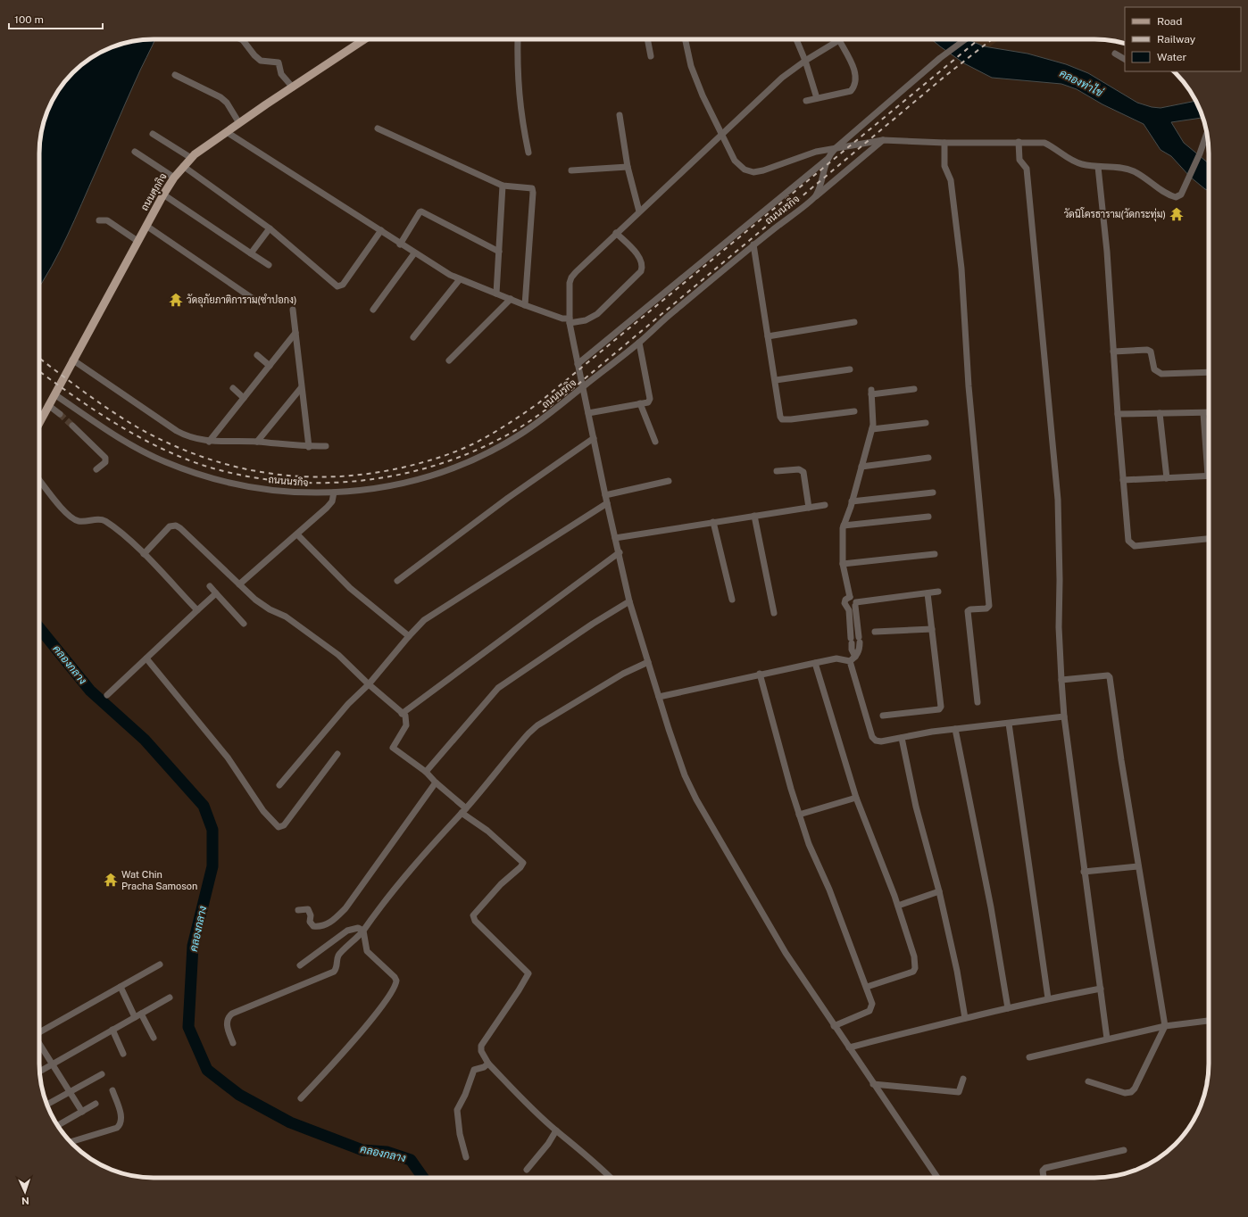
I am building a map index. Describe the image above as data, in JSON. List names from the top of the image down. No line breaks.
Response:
{"streets":{"main road":["ถนนศุภกิจ"],"street":["ถนนนรกิจ"]},"crossings":[["ถนนศุภกิจ","ถนนนรกิจ"]],"water":["คลองท่าไข่","คลองกลาง"],"places":{"temple":["วัดนิโครธาราม(วัดกระทุ่ม)","วัดอุภัยภาติการาม(ซำปอกง)","Wat Chin Pracha Samoson"]},"legend":["Road","Railway","Water"],"scale_bar":"100 m","north":"bottom"}
